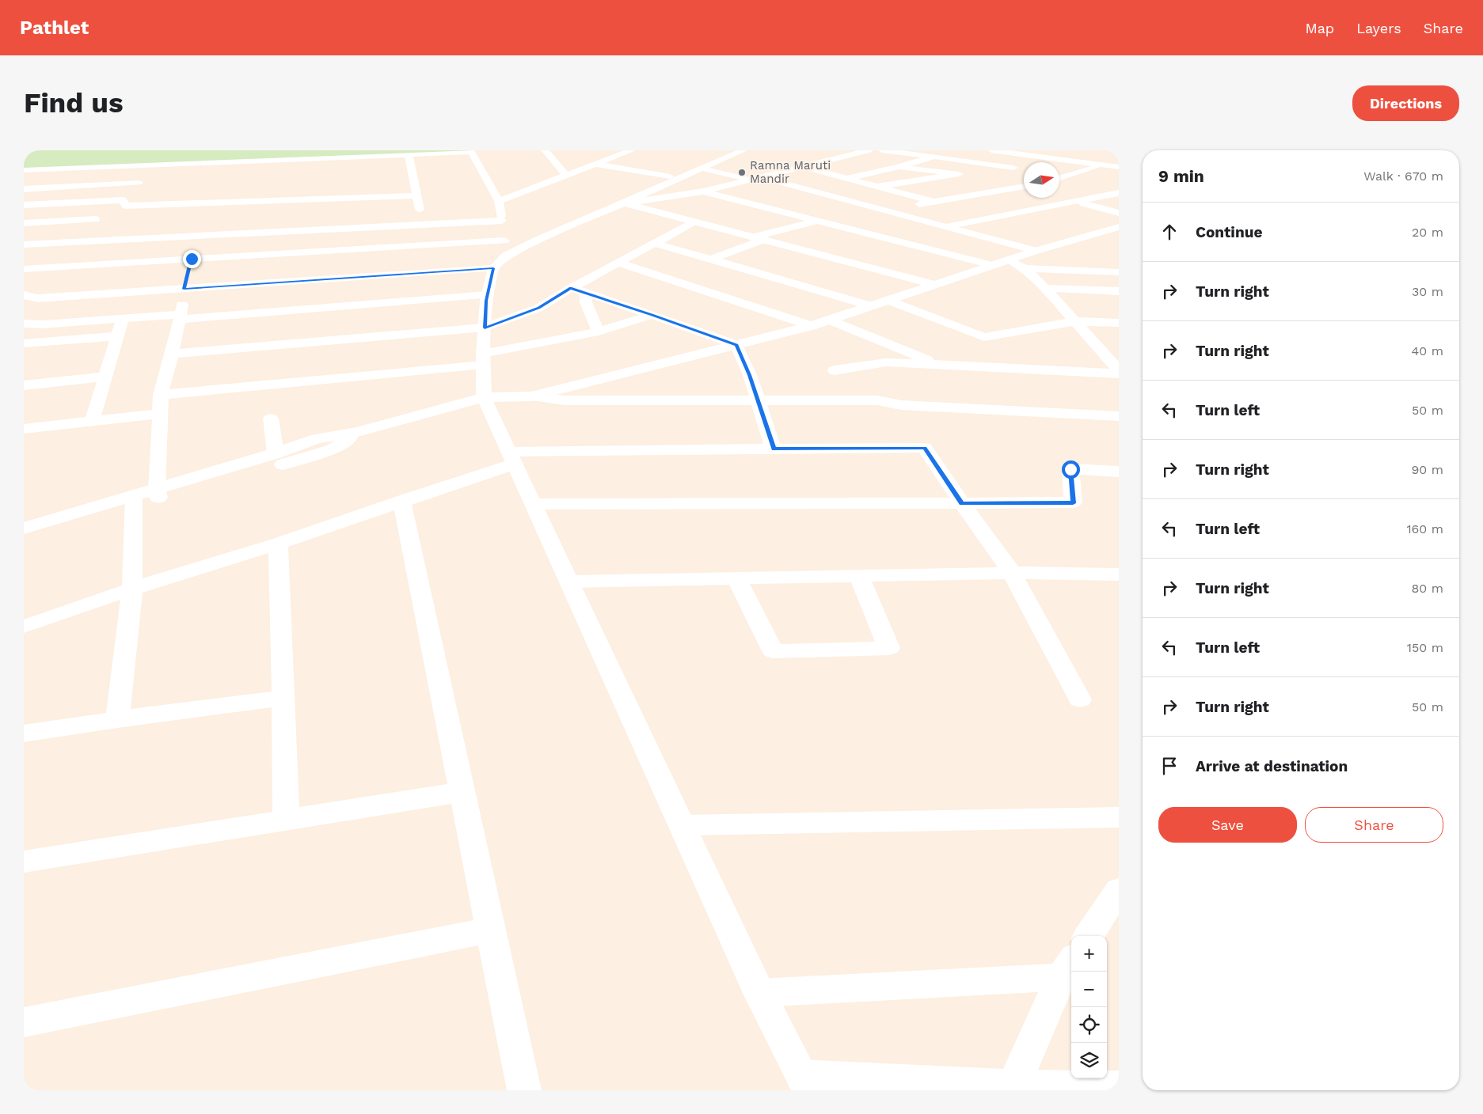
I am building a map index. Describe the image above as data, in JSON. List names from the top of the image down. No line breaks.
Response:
{"places":["Ramna Maruti Mandir"],"north":"right","page":{"header":"Pathlet","nav":["Map","Layers","Share"],"buttons":["Directions",["Save","Share"]],"title":"Find us","heading":["9 min","Walk · 670 m"],"list":[["Continue","20 m"],["Turn right","30 m"],["Turn right","40 m"],["Turn left","50 m"],["Turn right","90 m"],["Turn left","160 m"],["Turn right","80 m"],["Turn left","150 m"],["Turn right","50 m"],"Arrive at destination"],"map_buttons":["+","−"]}}
